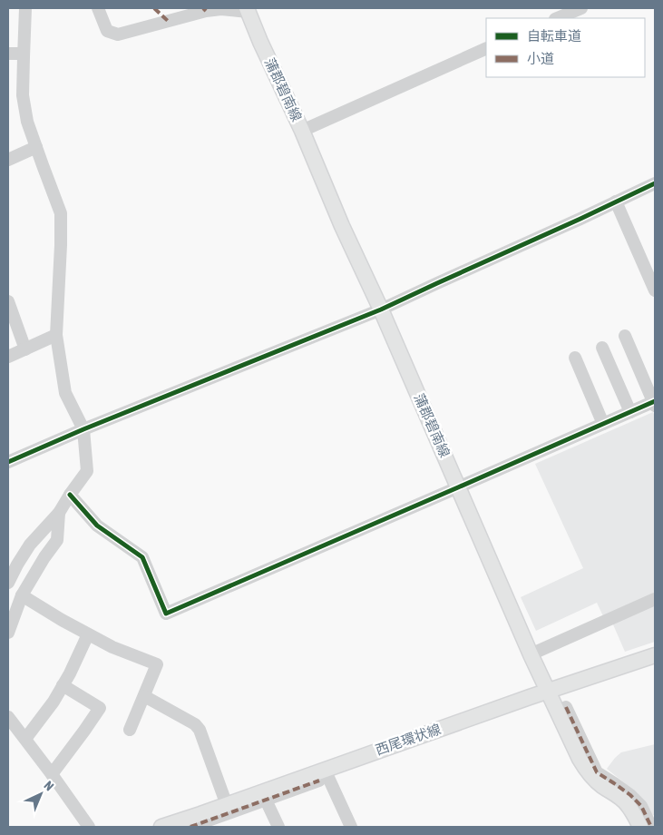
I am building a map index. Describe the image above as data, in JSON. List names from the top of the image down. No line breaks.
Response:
{"streets":{"main road":["蒲郡碧南線","西尾環状線"]},"crossings":[["蒲郡碧南線","西尾環状線"]],"legend":["自転車道","小道"],"north":"top right"}
